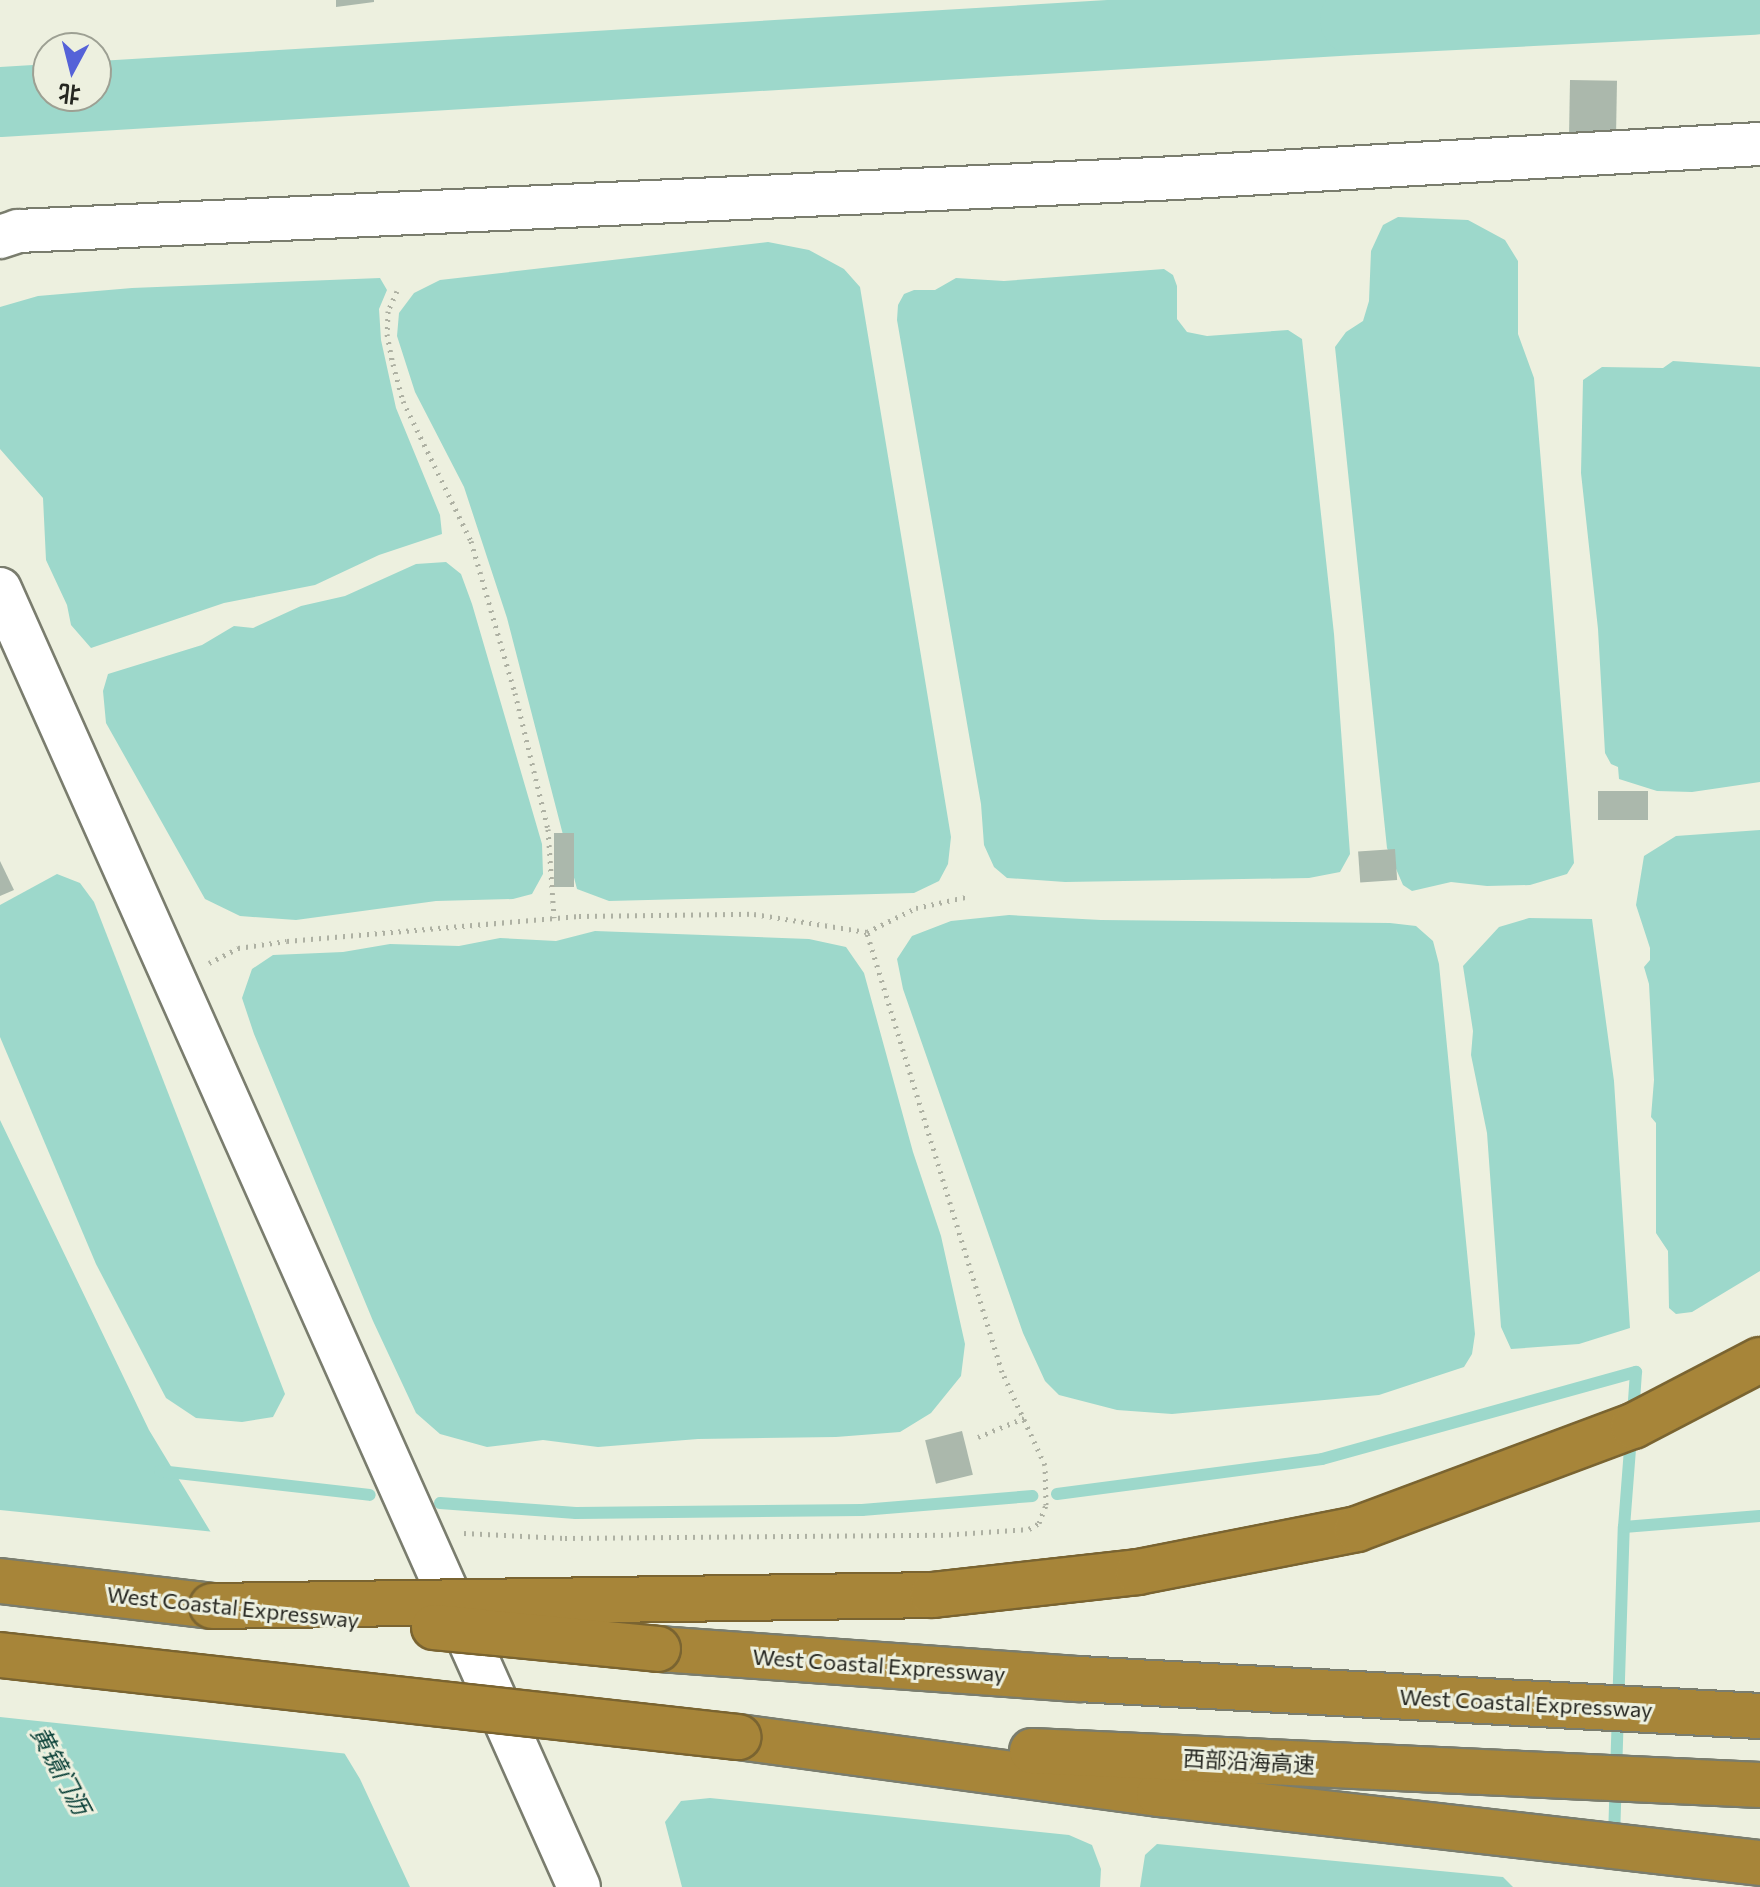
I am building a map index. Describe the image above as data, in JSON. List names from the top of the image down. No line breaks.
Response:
{"streets":{"highway":["West Coastal Expressway","西部沿海高速"]},"water":["黄镜门沥"],"north":"bottom"}
